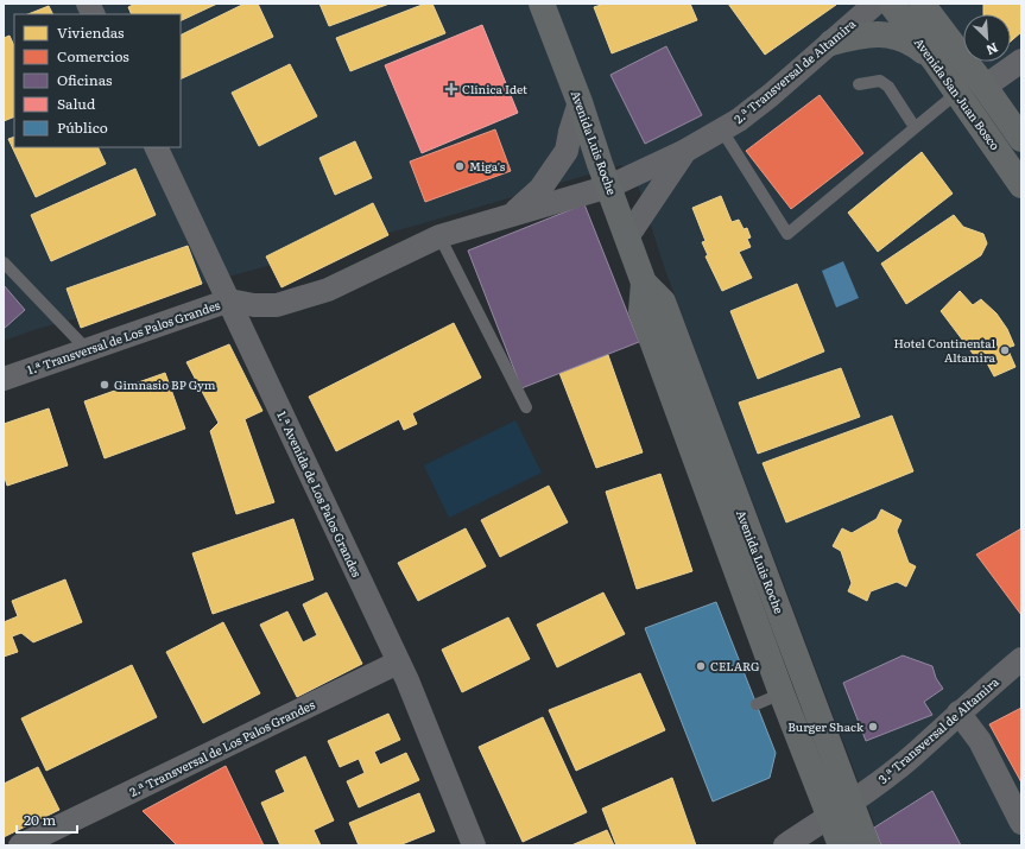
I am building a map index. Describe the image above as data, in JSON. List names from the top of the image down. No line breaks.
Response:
{"streets":{"main road":["Avenida San Juan Bosco","Avenida Luis Roche"],"street":["2.ª Transversal de Altamira","1.ª Transversal de Los Palos Grandes","1.ª Avenida de Los Palos Grandes","3.ª Transversal de Altamira","2.ª Transversal de Los Palos Grandes"]},"crossings":[["2.ª Transversal de Altamira","Avenida Luis Roche"],["2.ª Transversal de Altamira","1.ª Transversal de Los Palos Grandes"],["Avenida Luis Roche","1.ª Transversal de Los Palos Grandes"],["Avenida Luis Roche","3.ª Transversal de Altamira"],["1.ª Transversal de Los Palos Grandes","1.ª Avenida de Los Palos Grandes"],["1.ª Avenida de Los Palos Grandes","2.ª Transversal de Los Palos Grandes"]],"places":{"health":["Clínica Idet"],"other":["Miga's","Hotel Continental Altamira","Gimnasio BP Gym","CELARG","Burger Shack"]},"legend":["Viviendas","Comercios","Oficinas","Salud","Público"],"scale_bar":"20 m","north":"bottom right"}
